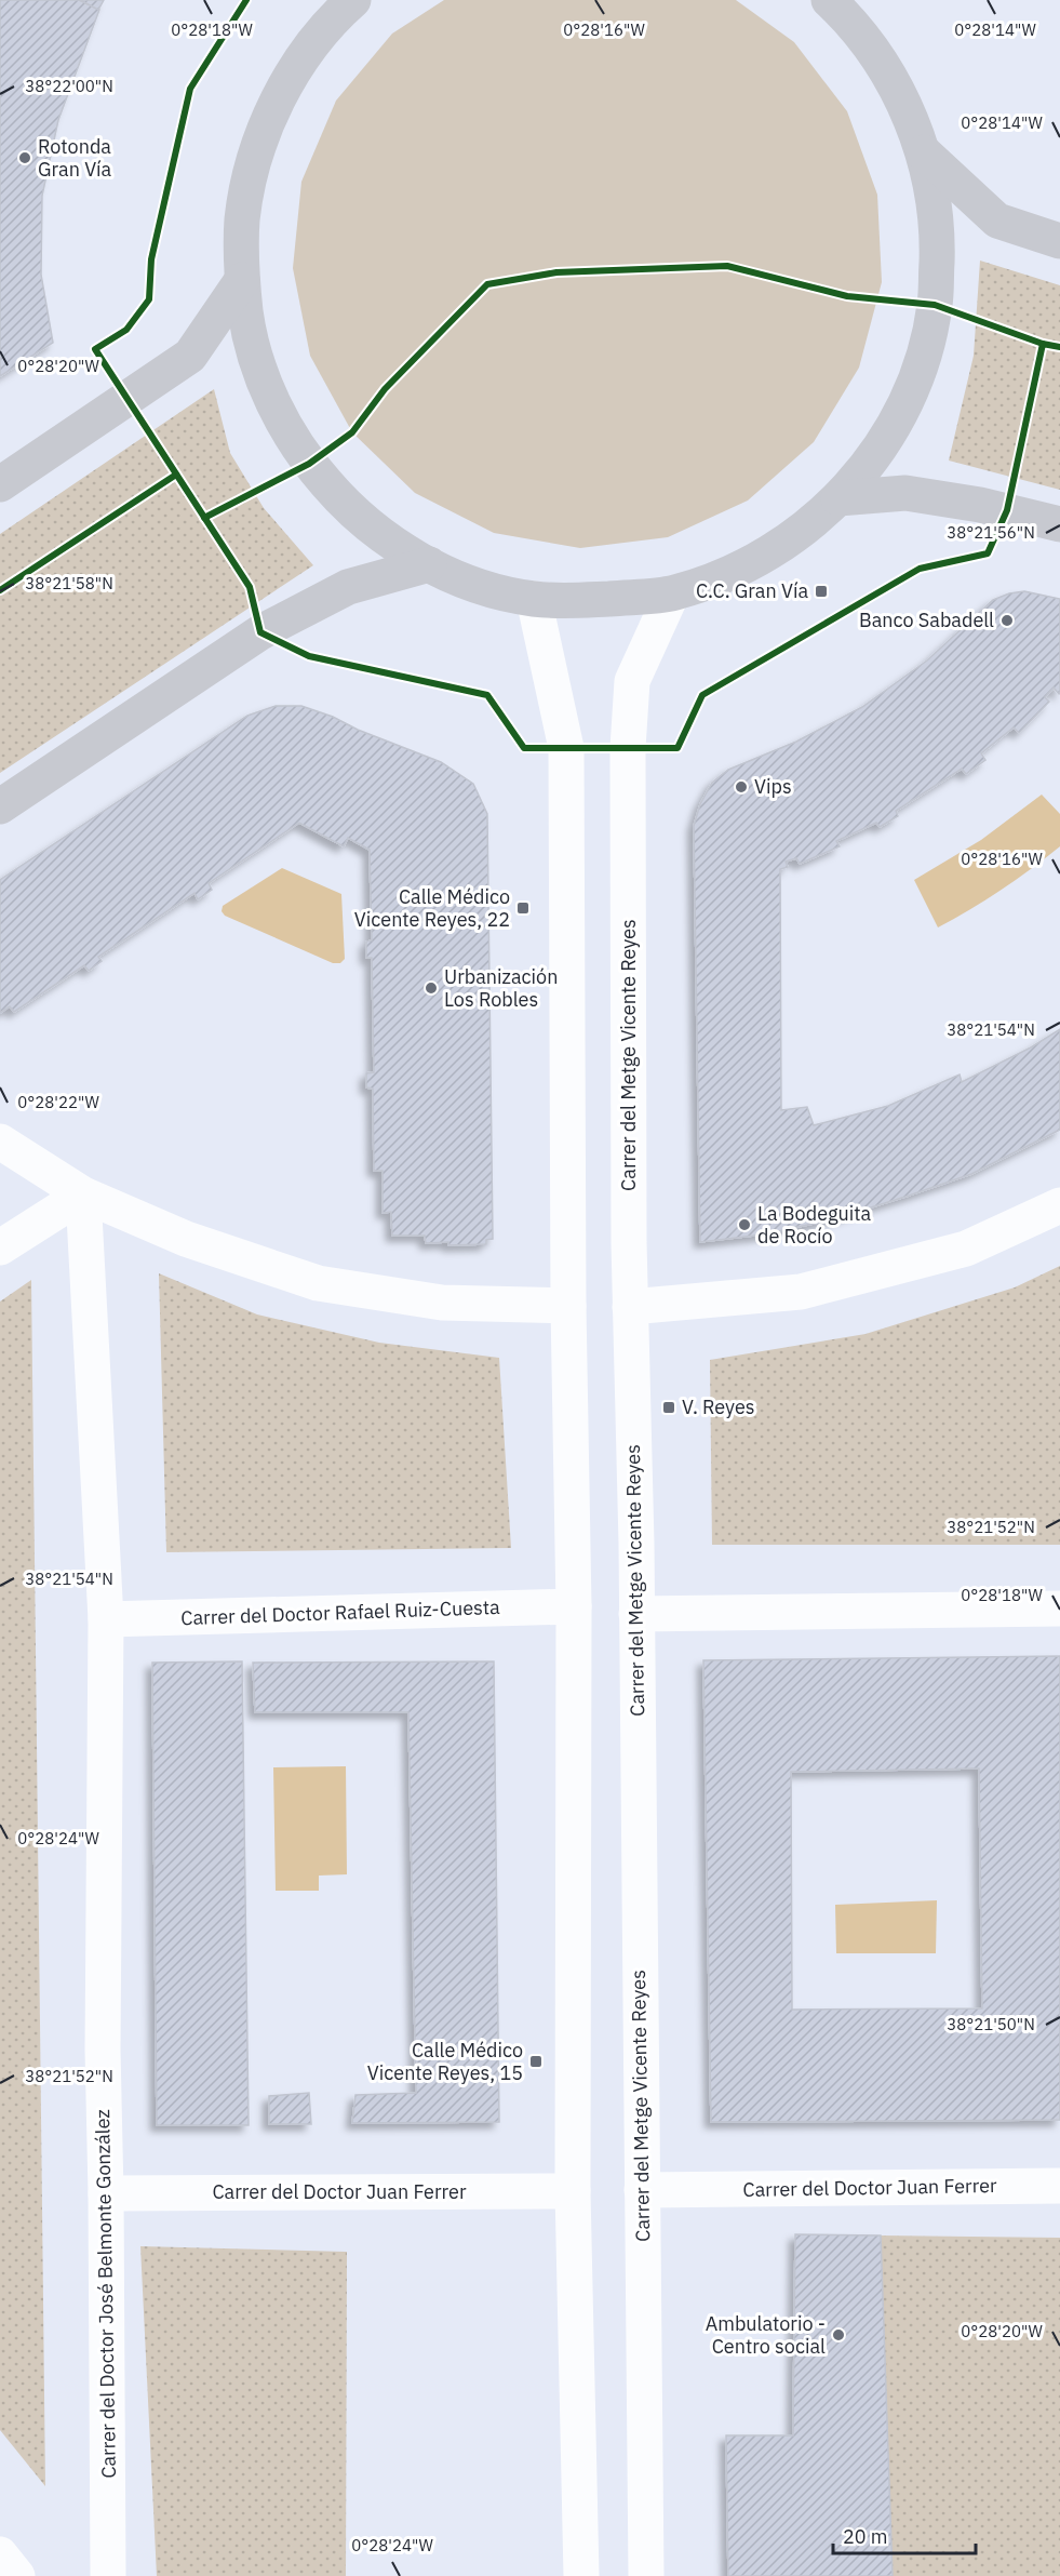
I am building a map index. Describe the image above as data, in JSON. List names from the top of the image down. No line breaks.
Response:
{"streets":{"street":["Carrer del Metge Vicente Reyes","Carrer del Doctor Rafael Ruiz-Cuesta","Carrer del Doctor Juan Ferrer","Carrer del Doctor José Belmonte González"]},"crossings":[["Carrer del Metge Vicente Reyes","Carrer del Doctor Juan Ferrer"],["Carrer del Doctor Rafael Ruiz-Cuesta","Carrer del Doctor José Belmonte González"],["Carrer del Doctor Juan Ferrer","Carrer del Doctor José Belmonte González"]],"places":{"other":["Rotonda Gran Vía","Banco Sabadell","Vips","Urbanización Los Robles","La Bodeguita de Rocío","Ambulatorio - Centro social"],"transit":["C.C. Gran Vía","Calle Médico Vicente Reyes, 22","V. Reyes","Calle Médico Vicente Reyes, 15"]},"scale_bar":"20 m","coordinates":["0°28'18\"W","0°28'16\"W","0°28'14\"W","38°22'00\"N","0°28'20\"W","38°21'56\"N","38°21'58\"N","38°21'54\"N","0°28'22\"W","38°21'52\"N","0°28'24\"W","38°21'50\"N"]}
